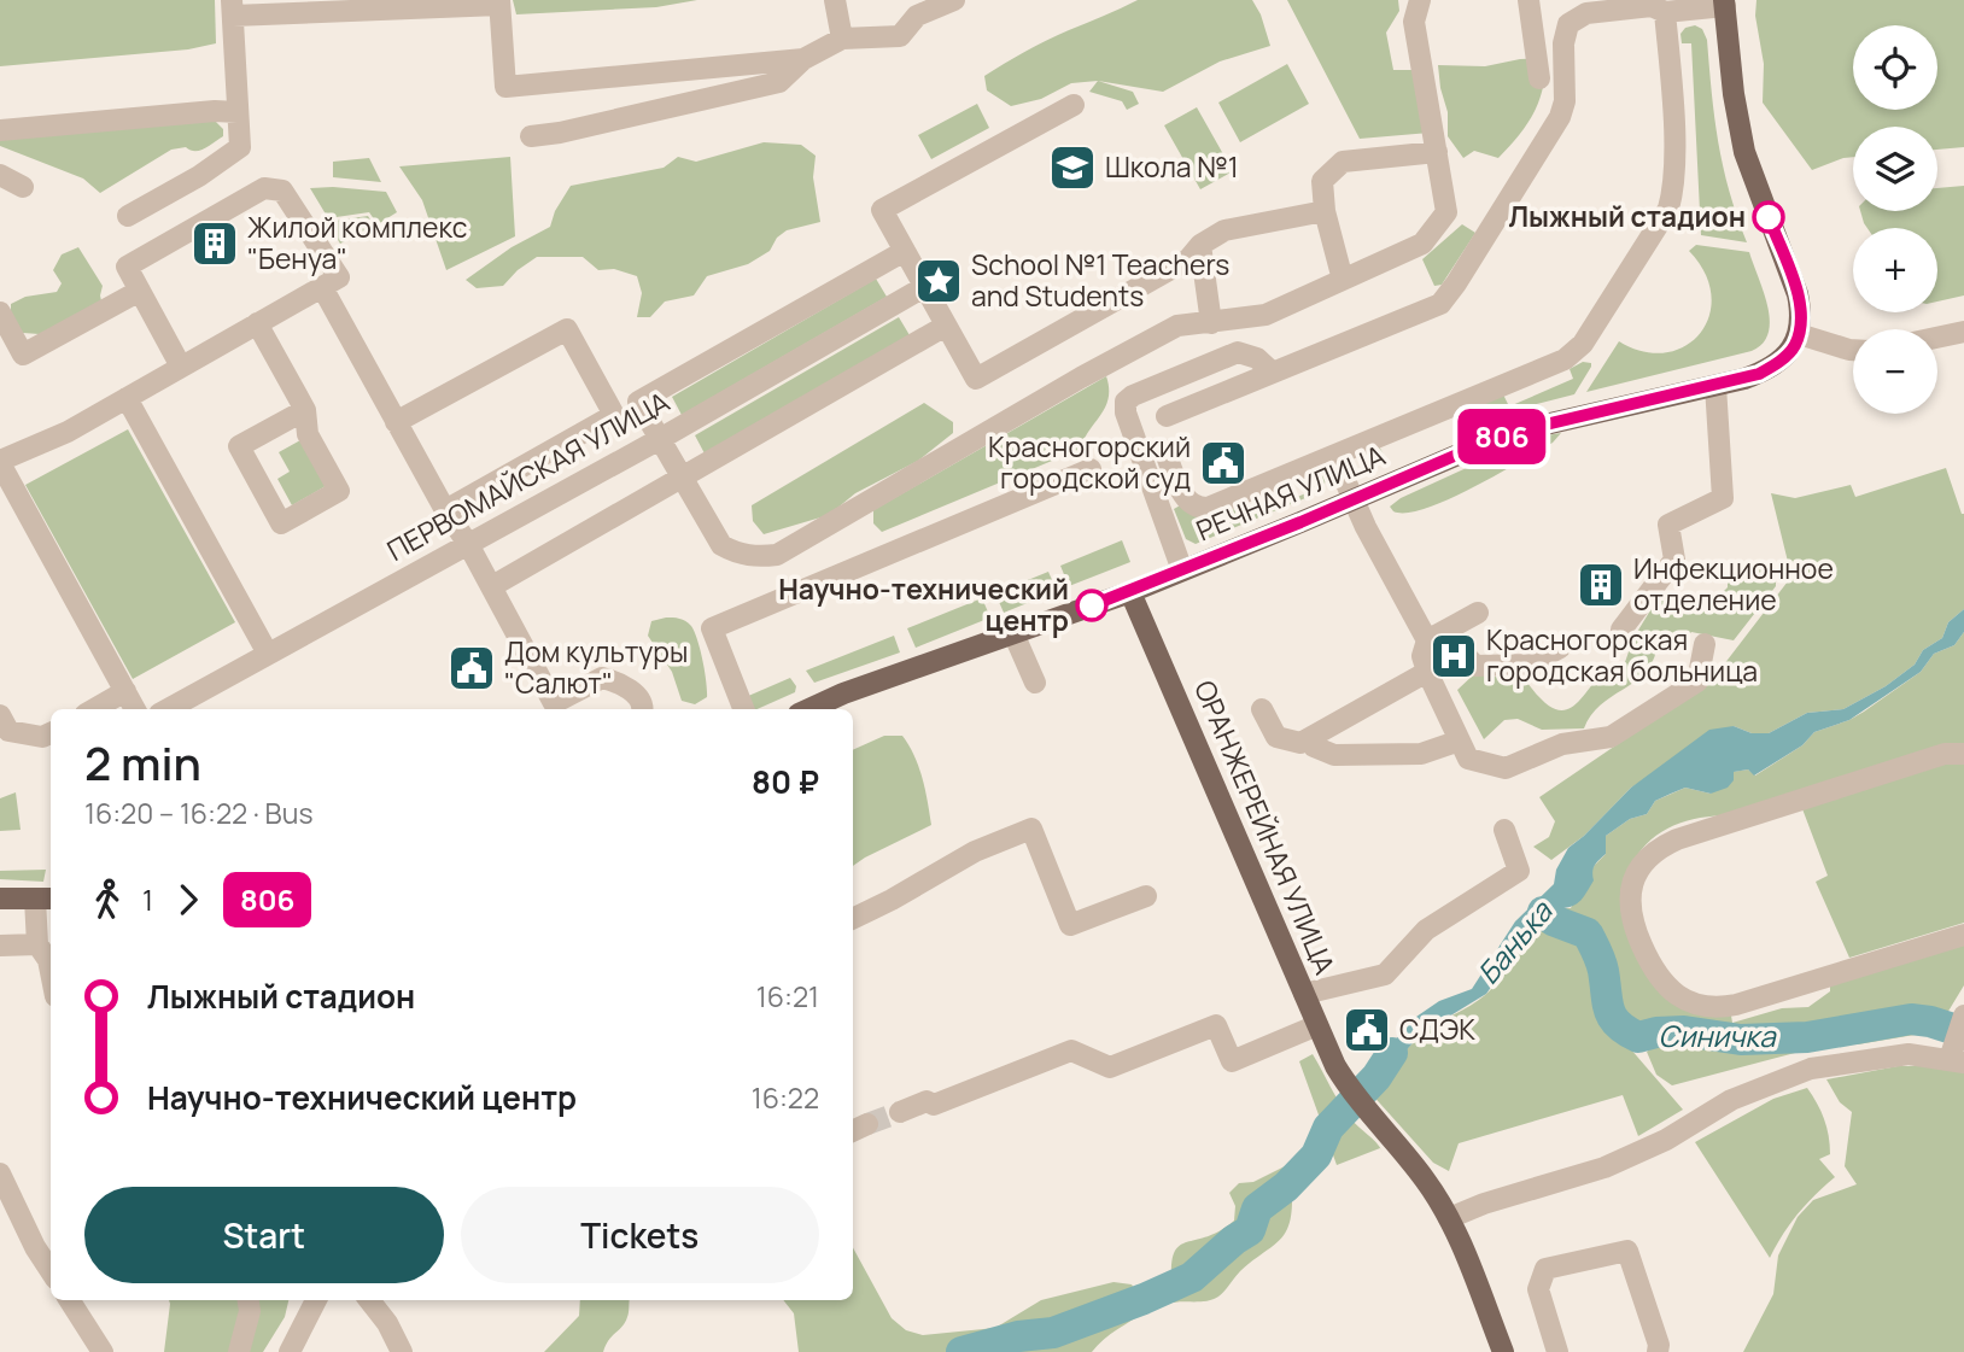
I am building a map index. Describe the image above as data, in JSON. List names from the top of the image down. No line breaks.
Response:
{"streets":{"main road":["РЕЧНАЯ УЛИЦА","ОРАНЖЕРЕЙНАЯ УЛИЦА"],"street":["ПЕРВОМАЙСКАЯ УЛИЦА"]},"crossings":[["РЕЧНАЯ УЛИЦА","ОРАНЖЕРЕЙНАЯ УЛИЦА"]],"water":["Банька","Синичка"],"places":{"school or university":["Школа №1"],"other":["Лыжный стадион","Научно-технический центр"],"building":["Жилой комплекс \"Бенуа\"","Инфекционное отделение"],"place":["School №1 Teachers and Students"],"public building":["Красногорский городской суд","Дом культуры \"Салют\"","СДЭК"],"hospital":["Красногорская городская больница"]},"lines":["bus line 806"],"page":{"on_map":"806","map_buttons":["+","−"],"heading":["2 min","16:20 – 16:22 · Bus","80 ₽"],"legs":["1","806"],"list":[{"name":"Лыжный стадион","value":"16:21"},{"name":"Научно-технический центр","value":"16:22"}],"buttons":["Start","Tickets"]}}
